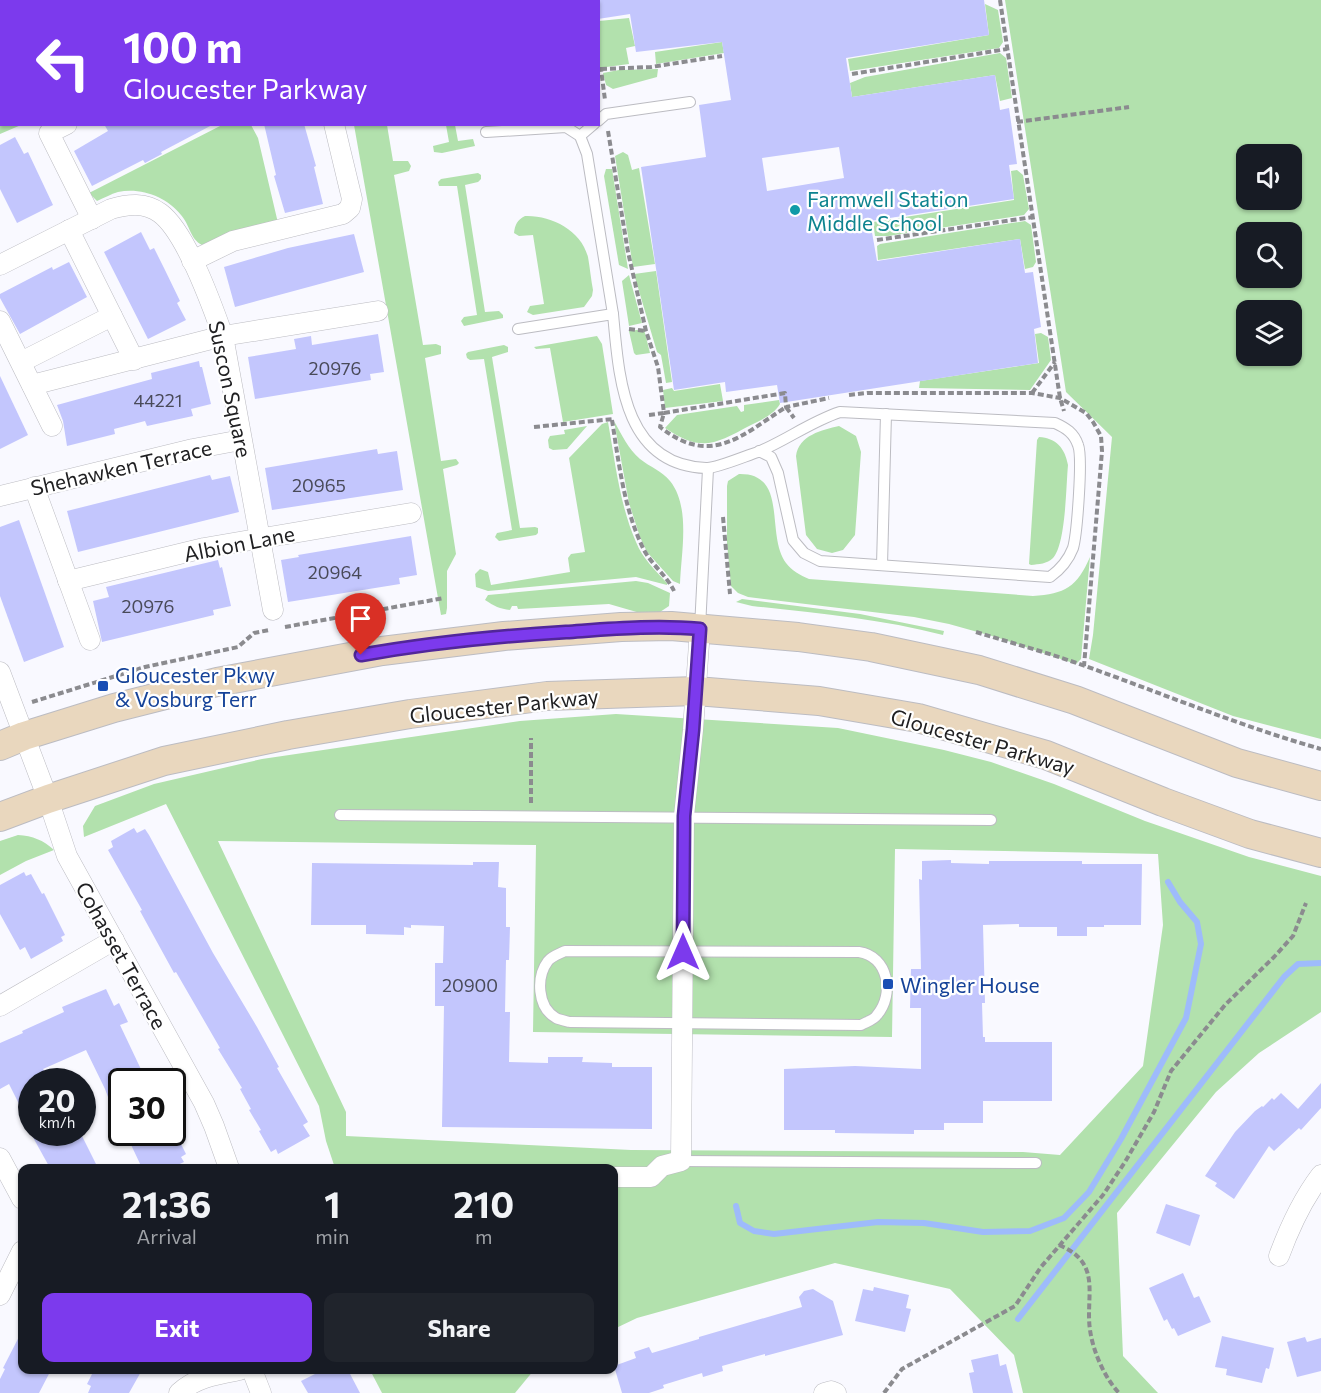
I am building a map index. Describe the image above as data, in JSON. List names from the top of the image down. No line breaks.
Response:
{"streets":{"main road":["Gloucester Parkway"],"street":["Suscon Square","Shehawken Terrace","Albion Lane","Cohasset Terrace"]},"crossings":[["Suscon Square","Shehawken Terrace"],["Suscon Square","Albion Lane"],["Gloucester Parkway","Cohasset Terrace"]],"places":{"other":["Farmwell Station Middle School"],"transit":["Gloucester Pkwy & Vosburg Terr","Wingler House"]},"house_numbers":["20976","44221","20965","20964","20976","20900"],"page":{"turn":["100 m","Gloucester Parkway"],"speed":"20 km/h","limit":"30","eta":["21:36","Arrival","1","min","210","m"],"buttons":["Exit","Share"]}}
